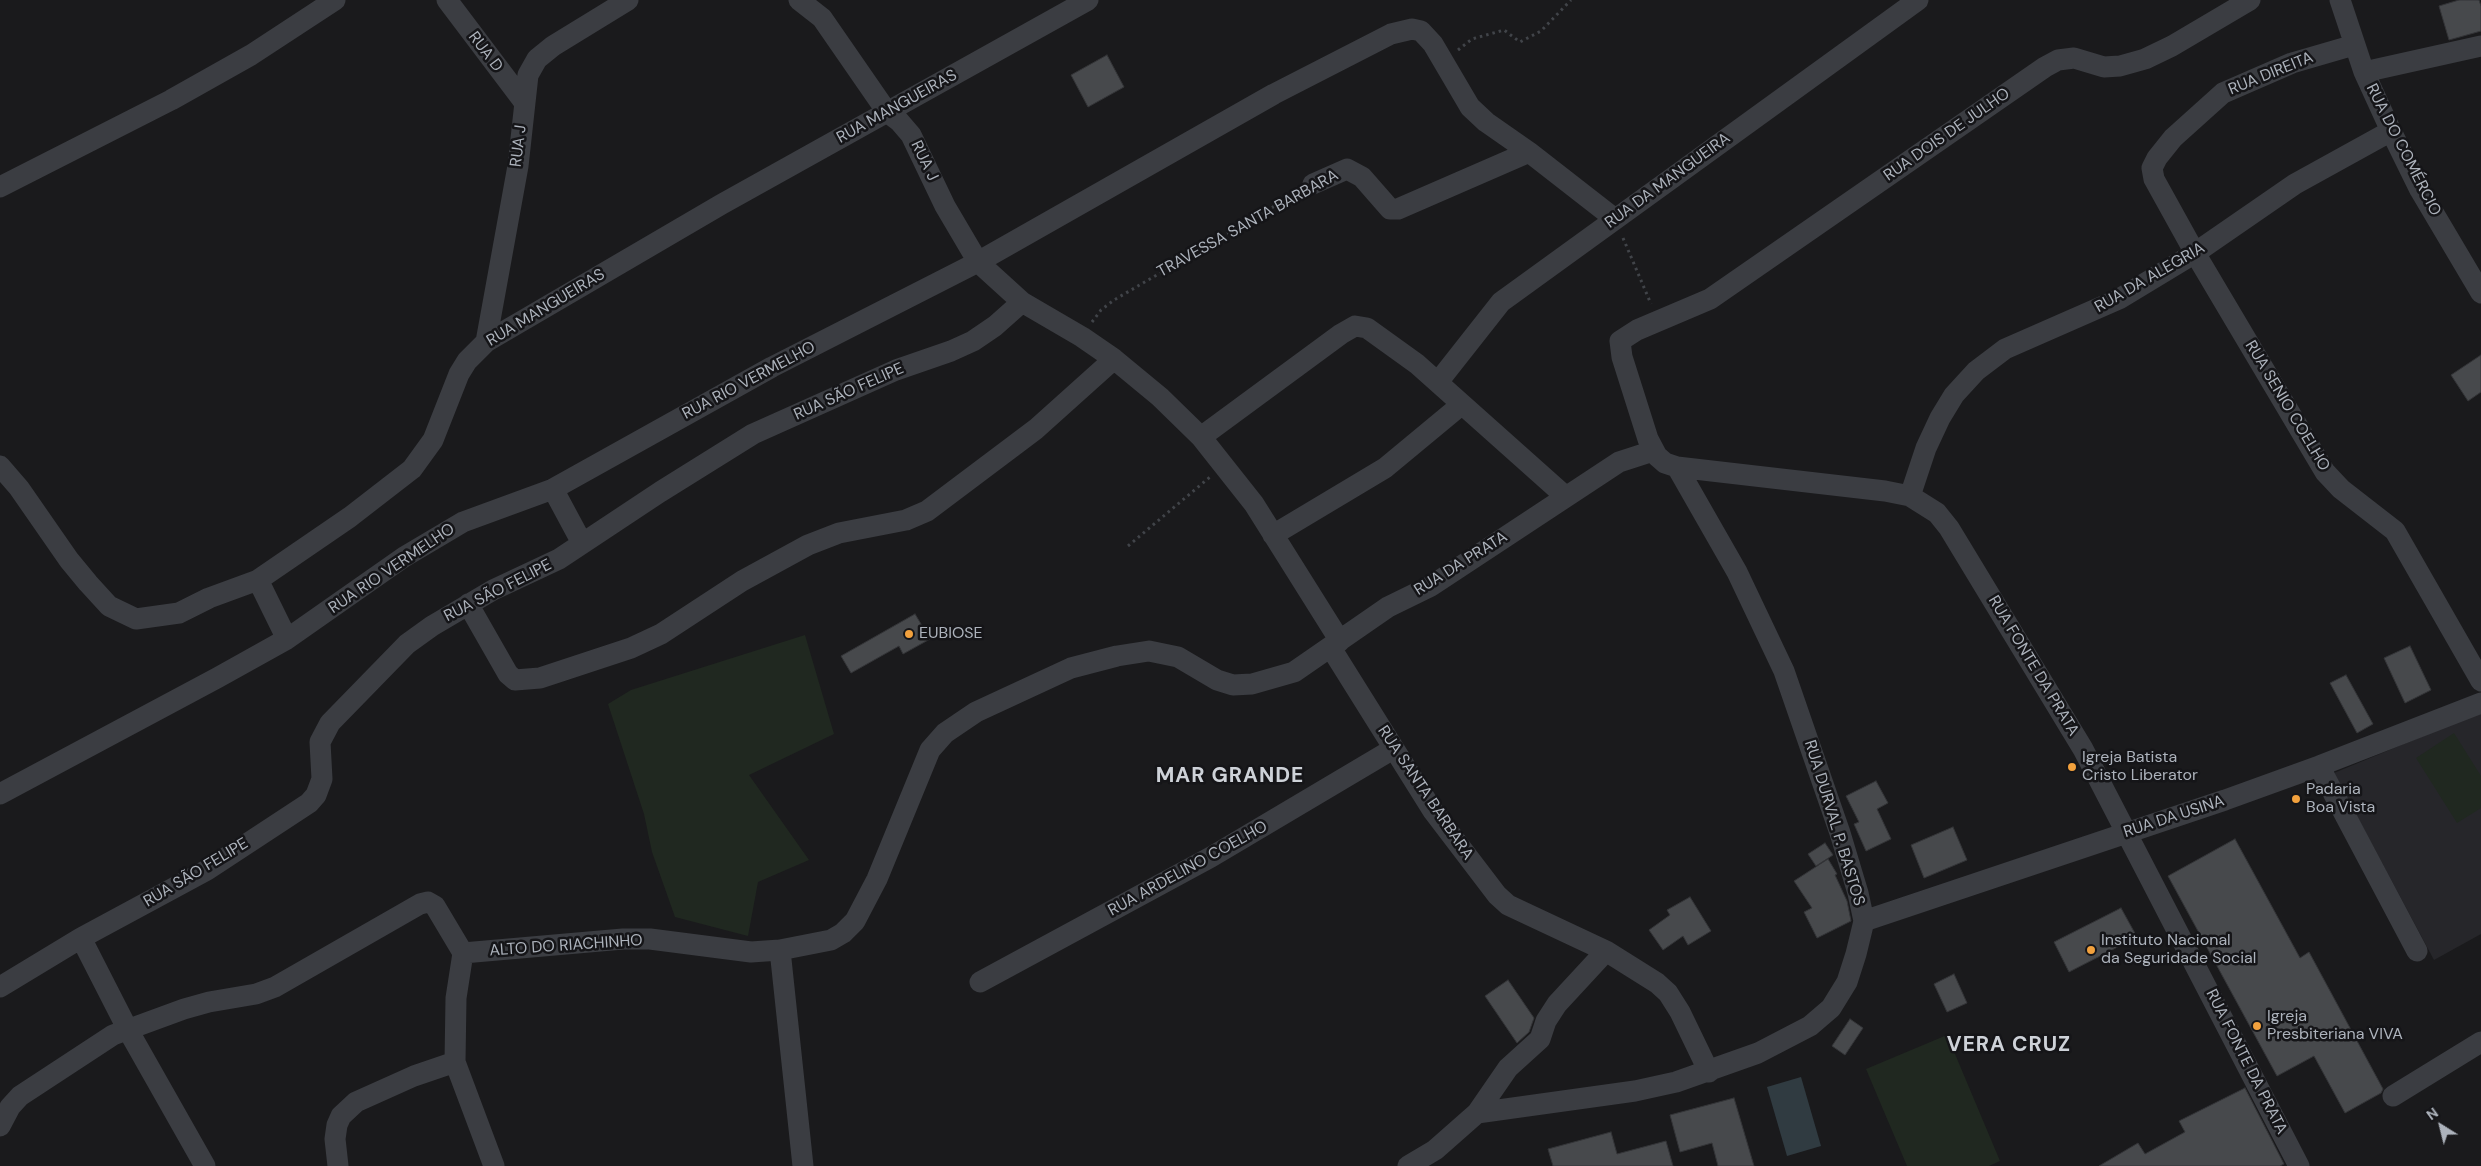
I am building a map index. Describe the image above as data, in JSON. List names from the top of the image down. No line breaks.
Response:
{"streets":{"street":["RUA D","RUA DIREITA","RUA MANGUEIRAS","RUA DOIS DE JULHO","RUA J","RUA DO COMÉRCIO","RUA DA MANGUEIRA","TRAVESSA SANTA BARBARA","RUA DA ALEGRIA","RUA RIO VERMELHO","RUA SÃO FELIPE","RUA SENIO COELHO","RUA DA PRATA","RUA FONTE DA PRATA","RUA SANTA BARBARA","RUA DA USINA","RUA DURVAL P. BASTOS","RUA ARDELINO COELHO","ALTO DO RIACHINHO"]},"crossings":[["RUA D","RUA J"],["RUA DIREITA","RUA DO COMÉRCIO"],["RUA DIREITA","RUA SENIO COELHO"],["RUA MANGUEIRAS","RUA J"],["RUA J","RUA RIO VERMELHO"],["RUA J","RUA SANTA BARBARA"],["RUA DO COMÉRCIO","RUA DA ALEGRIA"],["TRAVESSA SANTA BARBARA","RUA SANTA BARBARA"],["RUA DA ALEGRIA","RUA SENIO COELHO"],["RUA DA ALEGRIA","RUA FONTE DA PRATA"],["RUA RIO VERMELHO","RUA SANTA BARBARA"],["RUA SÃO FELIPE","RUA SANTA BARBARA"],["RUA DA PRATA","RUA SANTA BARBARA"],["RUA DA PRATA","ALTO DO RIACHINHO"],["RUA FONTE DA PRATA","RUA DA USINA"],["RUA FONTE DA PRATA","RUA DURVAL P. BASTOS"],["RUA SANTA BARBARA","RUA DURVAL P. BASTOS"],["RUA SANTA BARBARA","RUA ARDELINO COELHO"],["RUA SANTA BARBARA","ALTO DO RIACHINHO"],["RUA DA USINA","RUA DURVAL P. BASTOS"]],"districts":["MAR GRANDE","VERA CRUZ"],"places":["EUBIOSE","Igreja Batista Cristo Liberator","Padaria Boa Vista","Instituto Nacional da Seguridade Social","Igreja Presbiteriana VIVA"],"north":"top left"}
